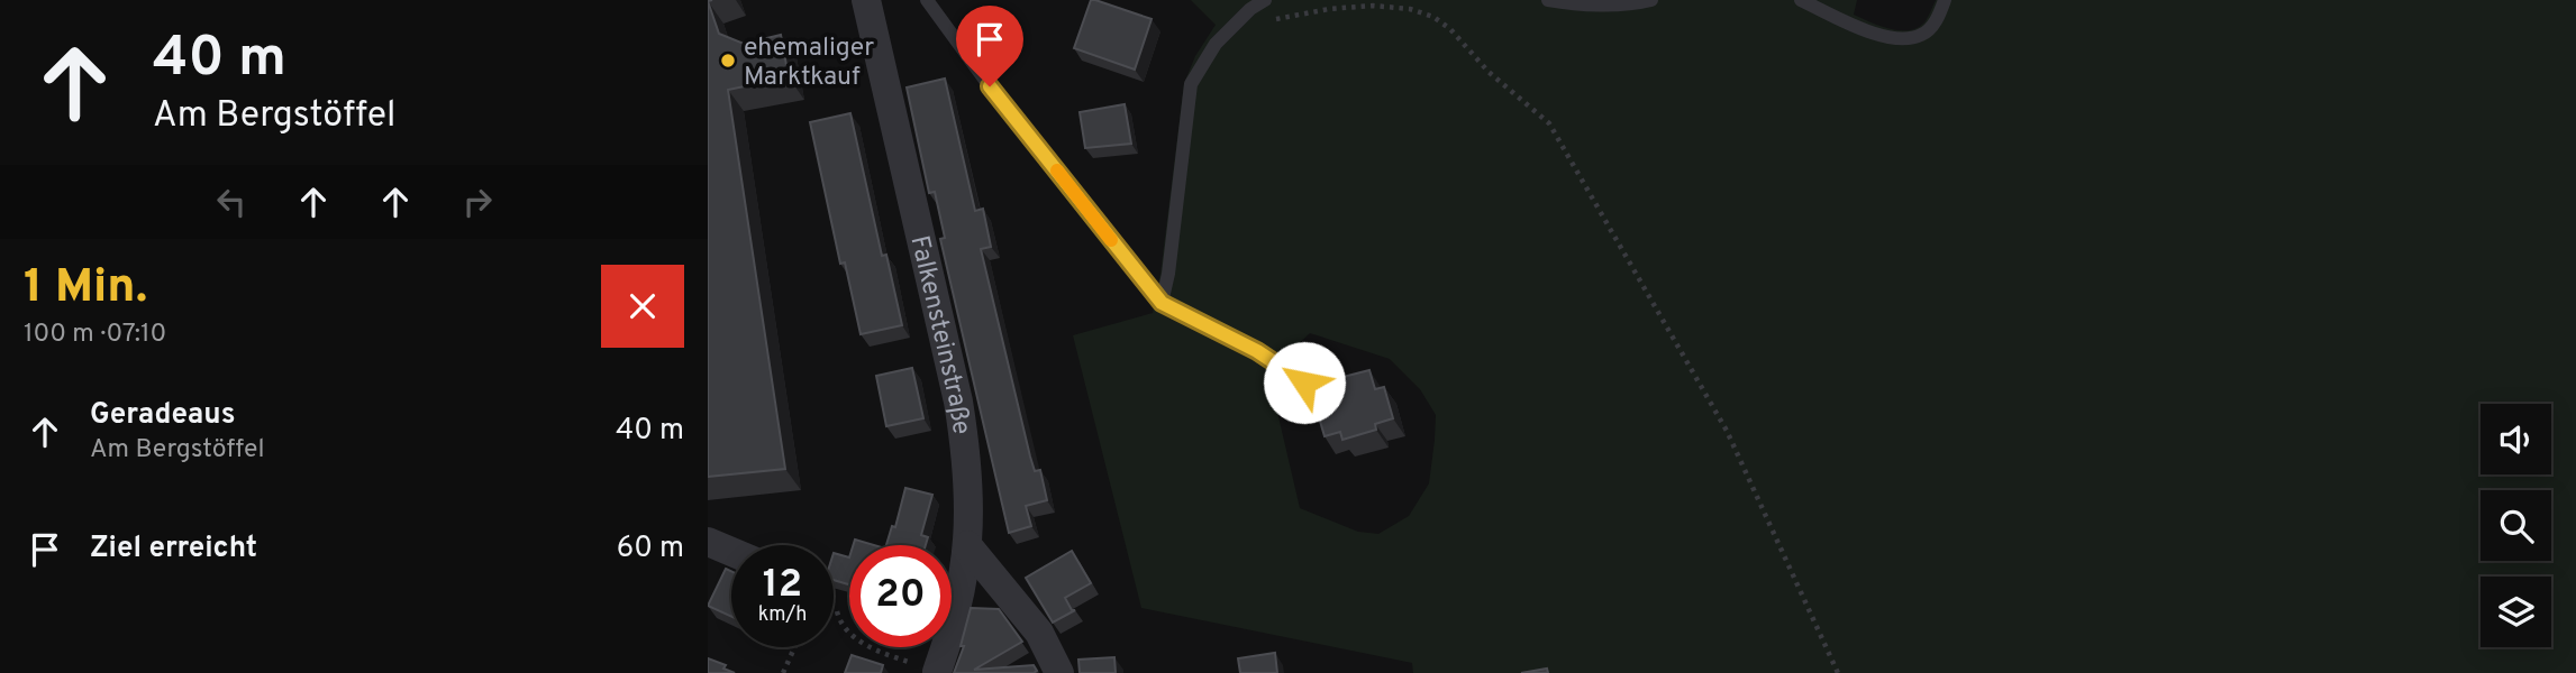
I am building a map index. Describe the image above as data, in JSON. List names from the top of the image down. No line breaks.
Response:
{"streets":{"street":["Falkensteinstraße"]},"places":["ehemaliger Marktkauf"],"page":{"turn":["40 m","Am Bergstöffel"],"heading":["1 Min.","100 m · 07:10"],"list":[{"name":"Geradeaus","note":"Am Bergstöffel","value":"40 m"},{"name":"Ziel erreicht","value":"60 m"}],"speed":"12 km/h","limit":"20"}}
